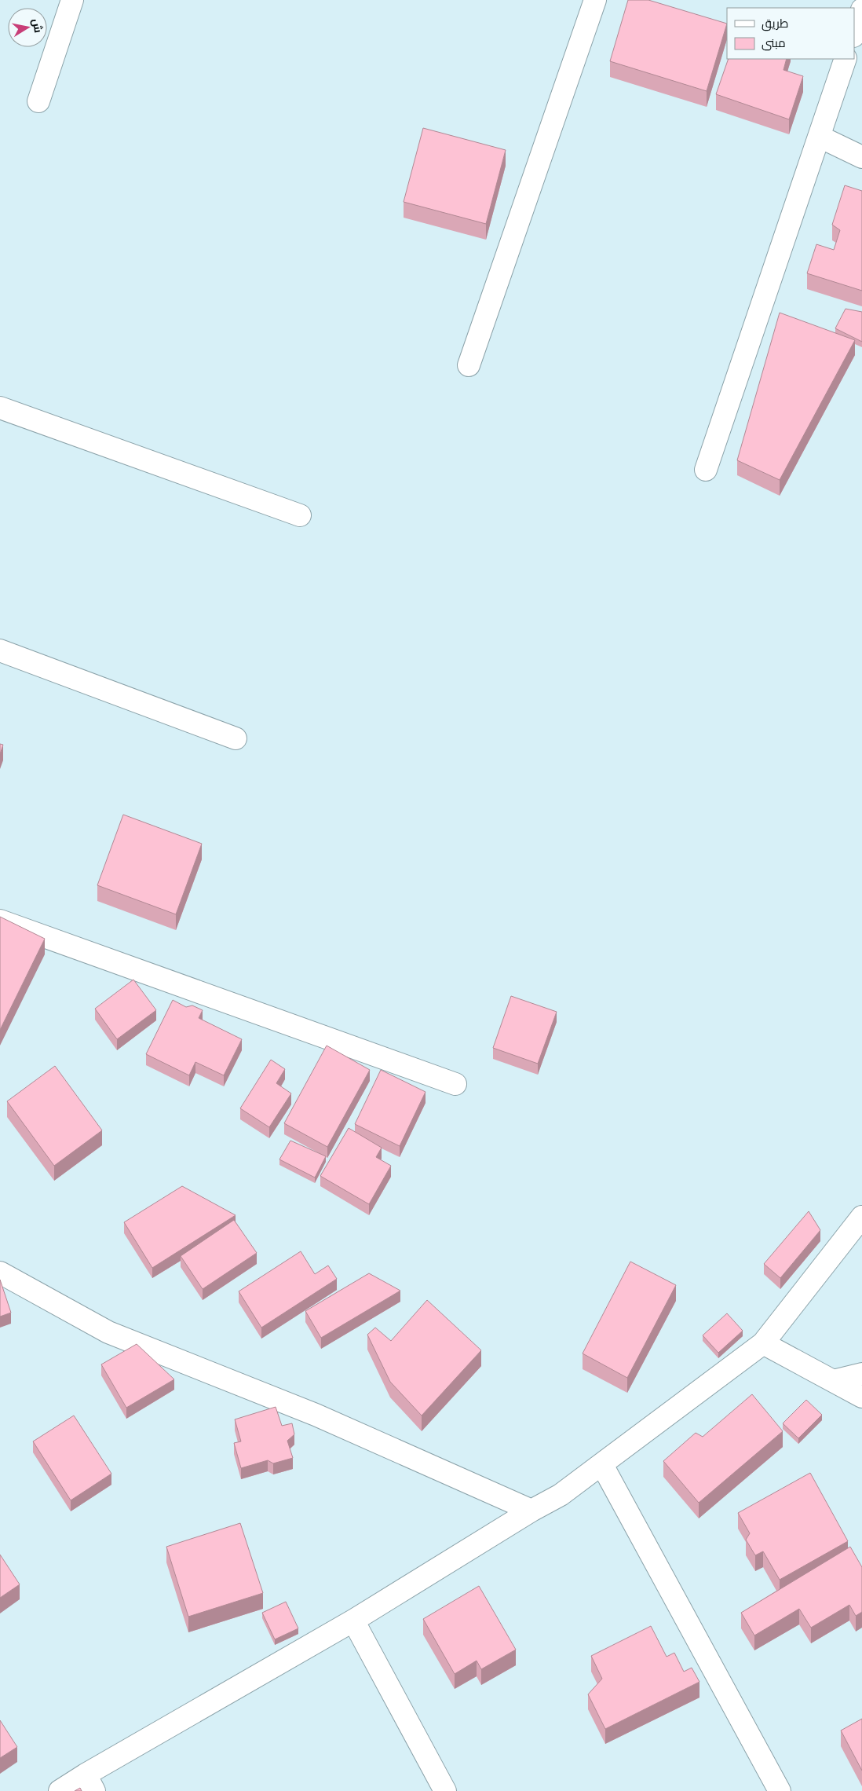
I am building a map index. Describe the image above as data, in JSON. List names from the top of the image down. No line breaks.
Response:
{"legend":["طريق","مبنى"],"north":"right"}
